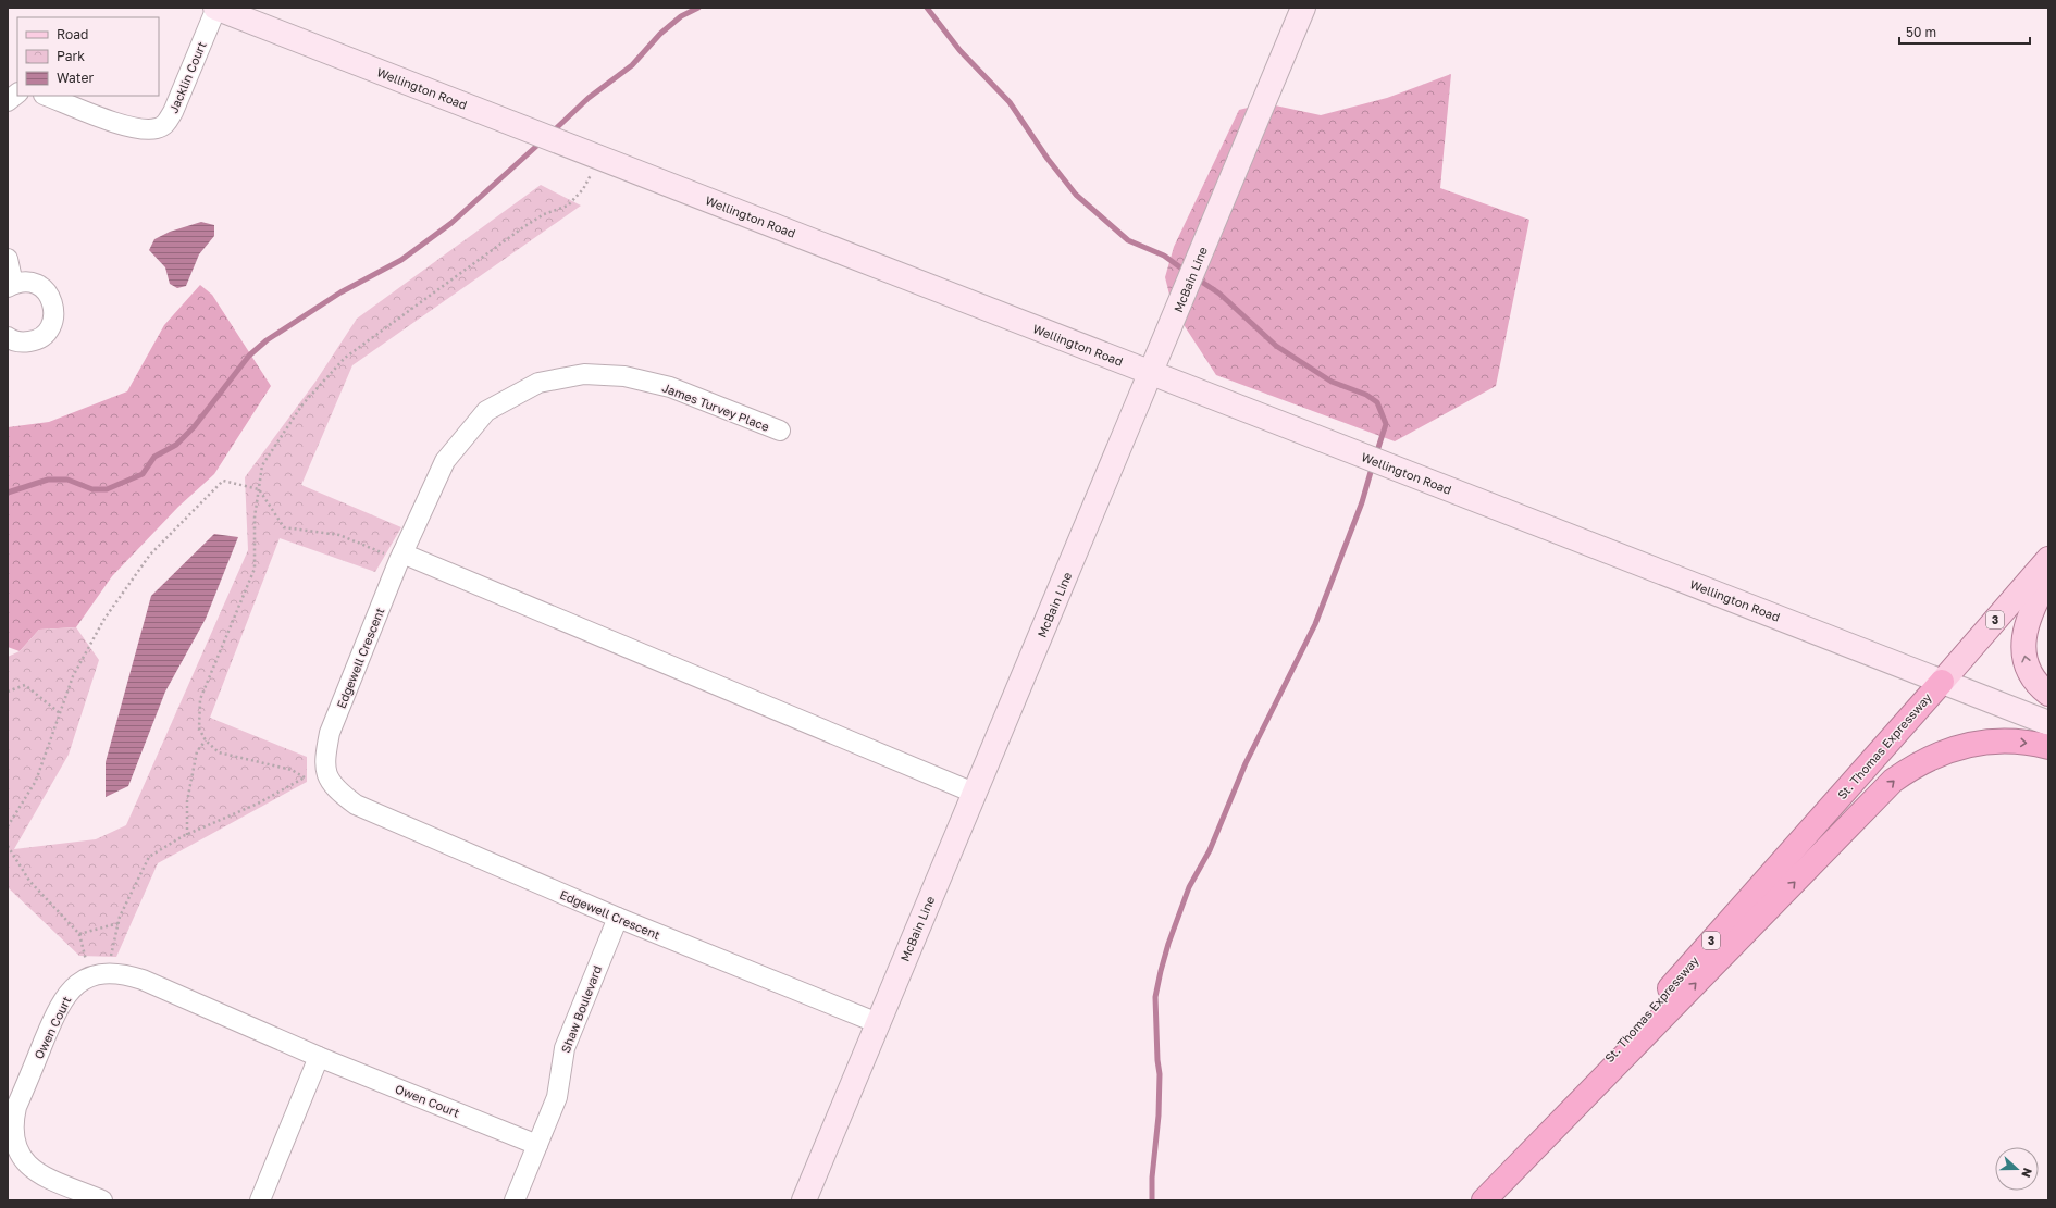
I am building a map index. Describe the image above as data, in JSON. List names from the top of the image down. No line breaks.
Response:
{"streets":{"highway":["3","St. Thomas Expressway"],"main road":["Wellington Road","McBain Line"],"street":["Jacklin Court","James Turvey Place","Edgewell Crescent","Shaw Boulevard","Owen Court"]},"crossings":[["Jacklin Court","Wellington Road"],["Wellington Road","McBain Line"],["Wellington Road","3"],["Wellington Road","St. Thomas Expressway"],["McBain Line","Edgewell Crescent"],["James Turvey Place","Edgewell Crescent"],["3","St. Thomas Expressway"],["Edgewell Crescent","Shaw Boulevard"],["Shaw Boulevard","Owen Court"]],"legend":["Road","Park","Water"],"scale_bar":"50 m","north":"right"}
